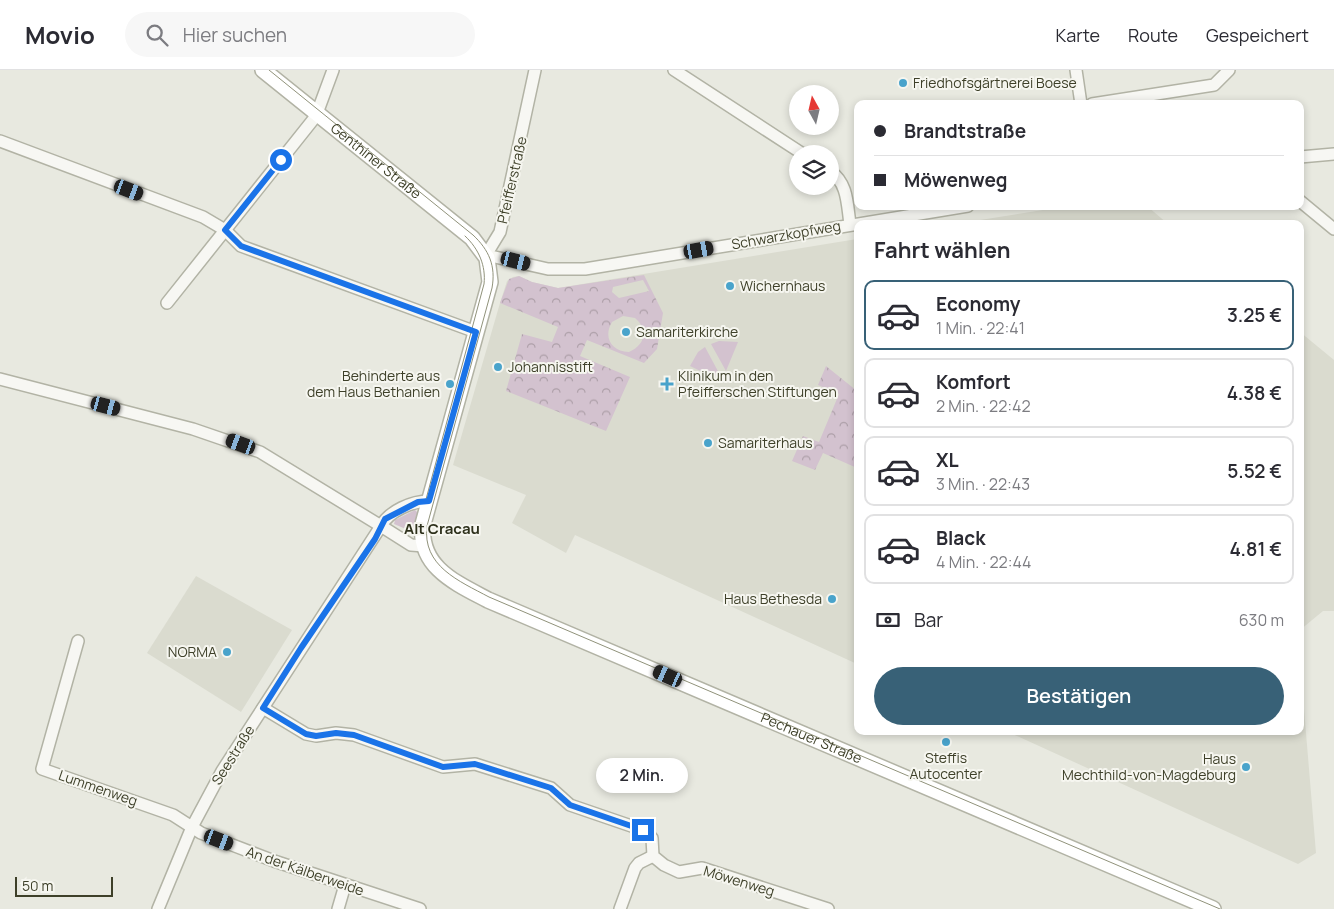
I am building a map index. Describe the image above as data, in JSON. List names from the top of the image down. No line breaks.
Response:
{"streets":{"main road":["Genthiner Straße","Pechauer Straße"],"street":["Pfeifferstraße","Schwarzkopfweg","Seestraße","Lummenweg","An der Kälberweide","Möwenweg"]},"crossings":[["Genthiner Straße","Pfeifferstraße"],["Genthiner Straße","Schwarzkopfweg"],["Pfeifferstraße","Schwarzkopfweg"],["Seestraße","Lummenweg"],["Seestraße","An der Kälberweide"],["Lummenweg","An der Kälberweide"]],"districts":["Alt Cracau"],"places":{"other":["Friedhofsgärtnerei Boese","Wichernhaus","Samariterkirche","Johannisstift","Behinderte aus dem Haus Bethanien","Samariterhaus","Haus Bethesda","NORMA","Steffis Autocenter","Haus Mechthild-von-Magdeburg"],"health":["Klinikum in den Pfeifferschen Stiftungen"]},"scale_bar":"50 m","north":"top","page":{"header":"Movio","search":"Hier suchen","nav":["Karte","Route","Gespeichert"],"banner":["Brandtstraße","Möwenweg"],"heading":"Fahrt wählen","list":[{"name":"Economy","note":"1 Min. · 22:41","value":"3.25 €"},{"name":"Komfort","note":"2 Min. · 22:42","value":"4.38 €"},{"name":"XL","note":"3 Min. · 22:43","value":"5.52 €"},{"name":"Black","note":"4 Min. · 22:44","value":"4.81 €"}],"pay":["Bar","630 m"],"buttons":"Bestätigen","bubble":"2 Min.","scale":"50 m"}}
